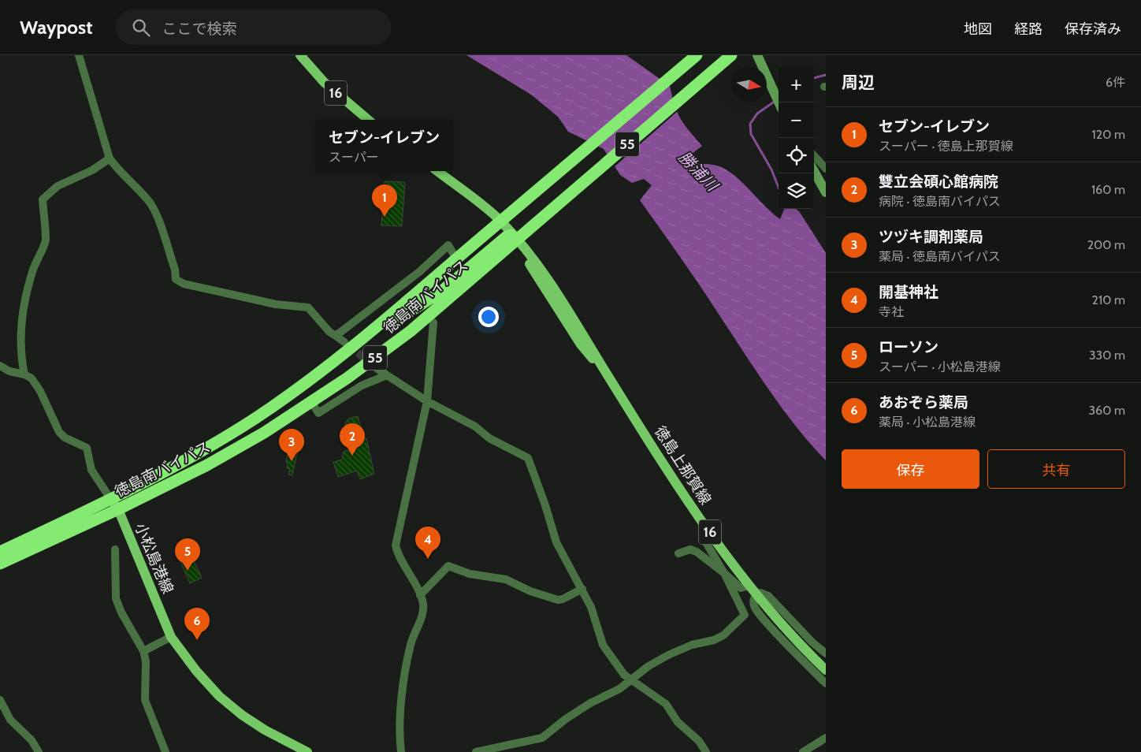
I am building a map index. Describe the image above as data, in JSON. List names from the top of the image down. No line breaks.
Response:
{"streets":{"highway":["55","徳島南バイパス"],"main road":["16","徳島上那賀線","小松島港線"]},"crossings":[["徳島南バイパス","徳島上那賀線"],["徳島南バイパス","小松島港線"]],"water":["勝浦川"],"north":"right","page":{"header":"Waypost","search":"ここで検索","nav":["地図","経路","保存済み"],"heading":["周辺","6件"],"map_buttons":["+","−"],"list":[{"mark":"1","name":"セブン-イレブン","note":"スーパー · 徳島上那賀線","value":"120 m"},{"mark":"2","name":"雙立会碩心館病院","note":"病院 · 徳島南バイパス","value":"160 m"},{"mark":"3","name":"ツヅキ調剤薬局","note":"薬局 · 徳島南バイパス","value":"200 m"},{"mark":"4","name":"開基神社","note":"寺社","value":"210 m"},{"mark":"5","name":"ローソン","note":"スーパー · 小松島港線","value":"330 m"},{"mark":"6","name":"あおぞら薬局","note":"薬局 · 小松島港線","value":"360 m"}],"popup":["セブン-イレブン","スーパー"],"pins":["1","2","3","4","5","6"],"buttons":["保存","共有"]}}
